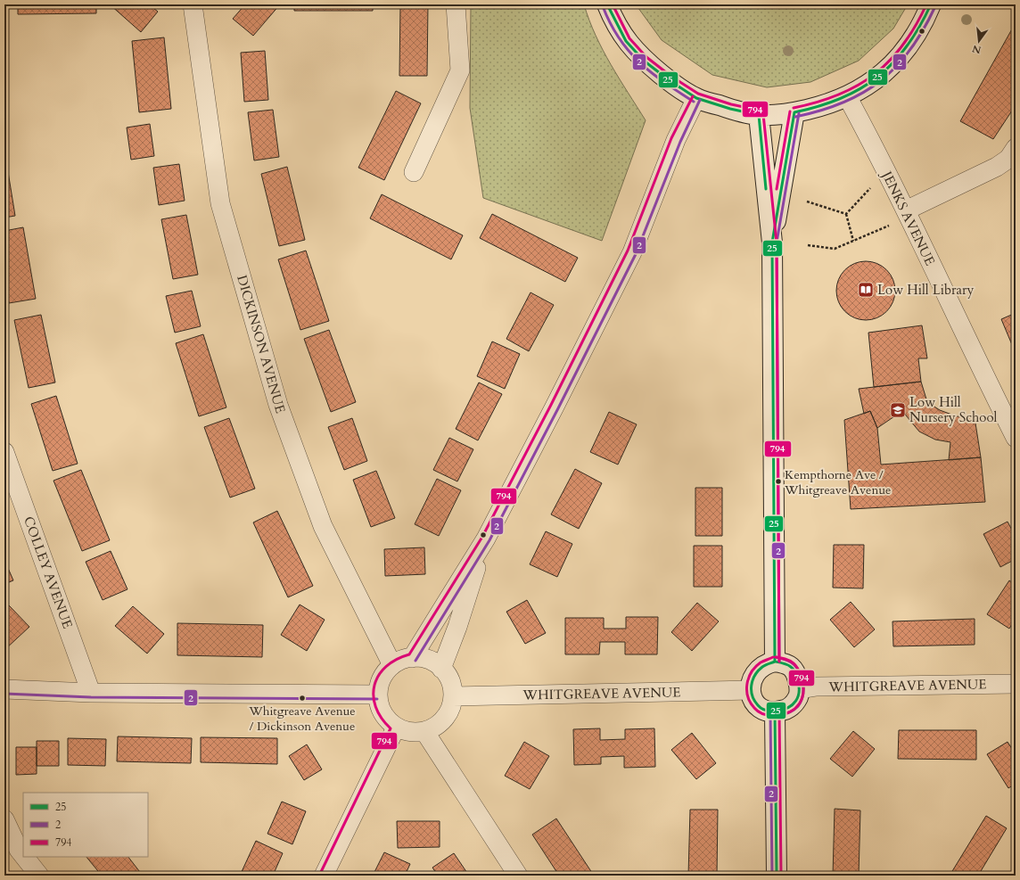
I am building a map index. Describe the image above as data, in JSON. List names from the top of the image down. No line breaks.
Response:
{"streets":{"street":["JENKS AVENUE","DICKINSON AVENUE","COLLEY AVENUE","WHITGREAVE AVENUE"]},"crossings":[["DICKINSON AVENUE","WHITGREAVE AVENUE"]],"places":{"library":["Low Hill Library"],"school or university":["Low Hill Nursery School"],"other":["Kempthorne Ave / Whitgreave Avenue","Whitgreave Avenue / Dickinson Avenue"]},"lines":["transit line 25","transit line 794","transit line 2"],"legend":["25","2","794"],"north":"bottom"}
